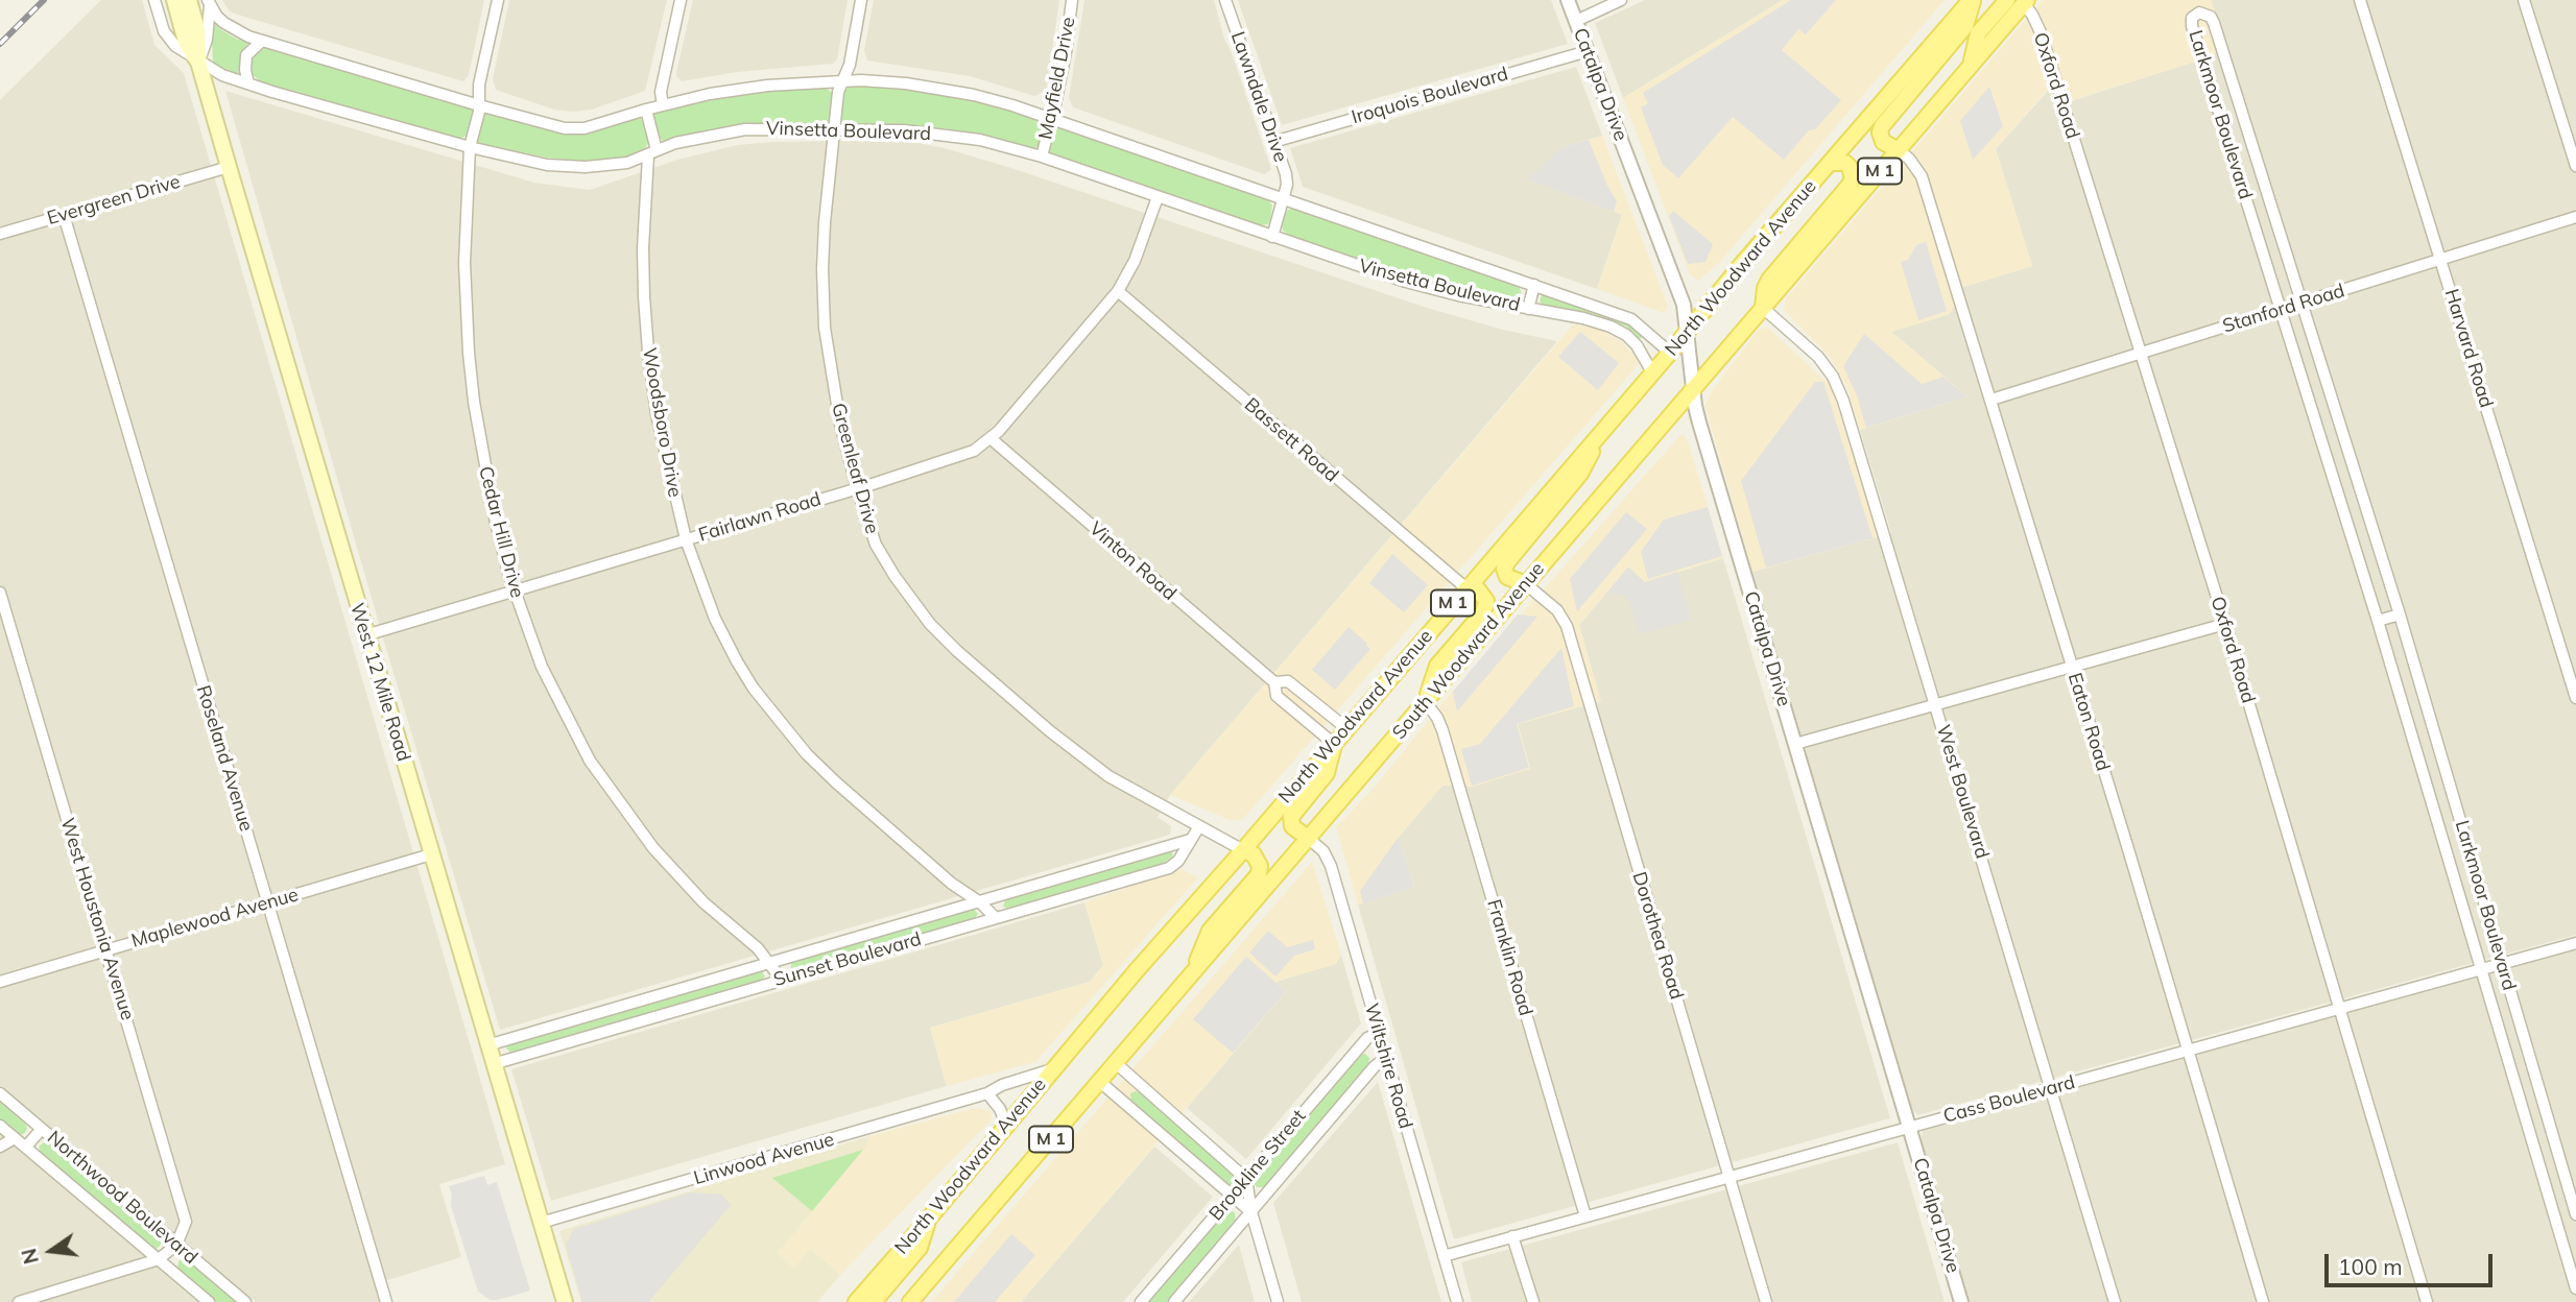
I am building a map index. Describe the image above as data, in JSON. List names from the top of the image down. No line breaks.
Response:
{"streets":{"main road":["M 1","North Woodward Avenue","South Woodward Avenue","West 12 Mile Road"],"street":["Mayfield Drive","Catalpa Drive","Oxford Road","Iroquois Boulevard","Lawndale Drive","Larkmoor Boulevard","Vinsetta Boulevard","Evergreen Drive","Stanford Road","Harvard Road","Woodsboro Drive","Bassett Road","Greenleaf Drive","Fairlawn Road","Cedar Hill Drive","Vinton Road","Eaton Road","Roseland Avenue","West Boulevard","Maplewood Avenue","West Houstonia Avenue","Dorothea Road","Franklin Road","Sunset Boulevard","Wiltshire Road","Cass Boulevard","Linwood Avenue","Brookline Street","Northwood Boulevard"]},"crossings":[["Mayfield Drive","Vinsetta Boulevard"],["Catalpa Drive","Iroquois Boulevard"],["Catalpa Drive","North Woodward Avenue"],["Catalpa Drive","South Woodward Avenue"],["Catalpa Drive","Cass Boulevard"],["Oxford Road","Stanford Road"],["Oxford Road","South Woodward Avenue"],["Oxford Road","Cass Boulevard"],["Iroquois Boulevard","Lawndale Drive"],["Lawndale Drive","Vinsetta Boulevard"],["Larkmoor Boulevard","Stanford Road"],["Larkmoor Boulevard","Cass Boulevard"],["Vinsetta Boulevard","North Woodward Avenue"],["Vinsetta Boulevard","Woodsboro Drive"],["Vinsetta Boulevard","Greenleaf Drive"],["Vinsetta Boulevard","Fairlawn Road"],["Vinsetta Boulevard","Cedar Hill Drive"],["Vinsetta Boulevard","West 12 Mile Road"],["Evergreen Drive","West 12 Mile Road"],["Evergreen Drive","Roseland Avenue"],["North Woodward Avenue","Bassett Road"],["North Woodward Avenue","Greenleaf Drive"],["North Woodward Avenue","Vinton Road"],["North Woodward Avenue","Linwood Avenue"],["Stanford Road","Harvard Road"],["Stanford Road","Eaton Road"],["Woodsboro Drive","Fairlawn Road"],["Woodsboro Drive","Sunset Boulevard"],["Bassett Road","Fairlawn Road"],["Greenleaf Drive","Fairlawn Road"],["Greenleaf Drive","Sunset Boulevard"],["Fairlawn Road","Cedar Hill Drive"],["Fairlawn Road","Vinton Road"],["Fairlawn Road","West 12 Mile Road"],["Cedar Hill Drive","Sunset Boulevard"],["South Woodward Avenue","Eaton Road"],["South Woodward Avenue","West Boulevard"],["South Woodward Avenue","Dorothea Road"],["South Woodward Avenue","Franklin Road"],["South Woodward Avenue","Wiltshire Road"],["West 12 Mile Road","Maplewood Avenue"],["West 12 Mile Road","Sunset Boulevard"],["West 12 Mile Road","Linwood Avenue"],["Eaton Road","Cass Boulevard"],["Roseland Avenue","Maplewood Avenue"],["West Boulevard","Cass Boulevard"],["Maplewood Avenue","West Houstonia Avenue"],["West Houstonia Avenue","Northwood Boulevard"],["Dorothea Road","Cass Boulevard"],["Franklin Road","Cass Boulevard"],["Wiltshire Road","Cass Boulevard"],["Wiltshire Road","Brookline Street"]],"scale_bar":"100 m","north":"left"}
